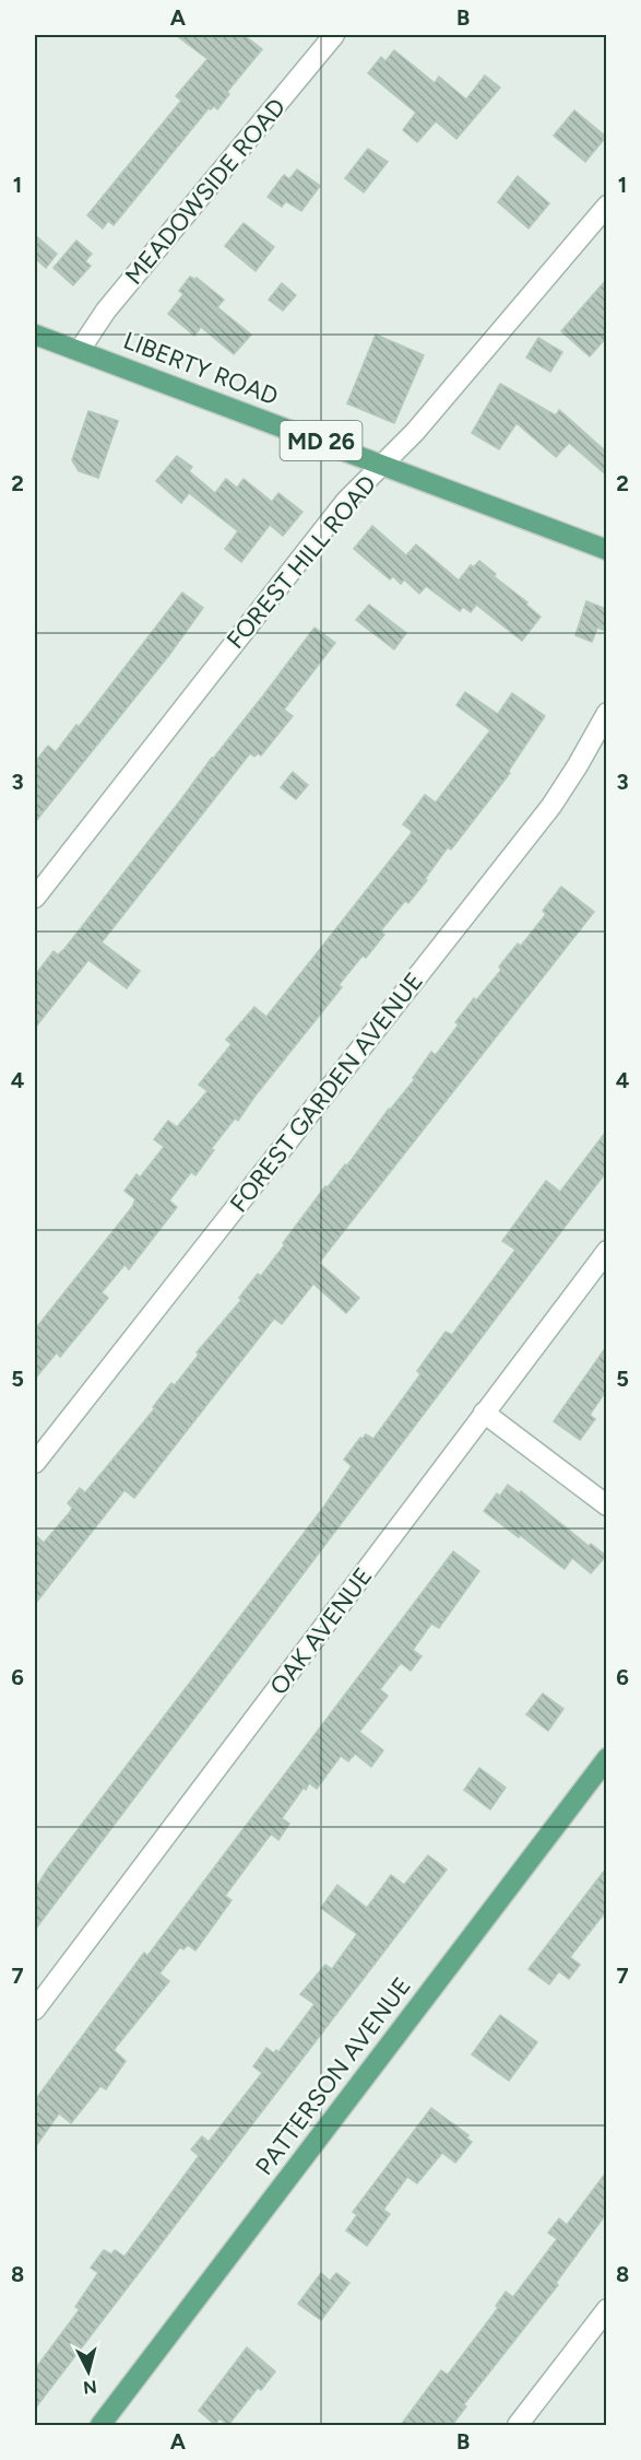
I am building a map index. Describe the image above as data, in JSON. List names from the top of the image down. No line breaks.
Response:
{"streets":{"main road":["LIBERTY ROAD","MD 26","PATTERSON AVENUE"],"street":["MEADOWSIDE ROAD","FOREST HILL ROAD","FOREST GARDEN AVENUE","OAK AVENUE"]},"crossings":[["MEADOWSIDE ROAD","LIBERTY ROAD"],["LIBERTY ROAD","FOREST HILL ROAD"]],"north":"bottom","grid":{"columns":["A","B"],"rows":["1","2","3","4","5","6","7","8"]}}
